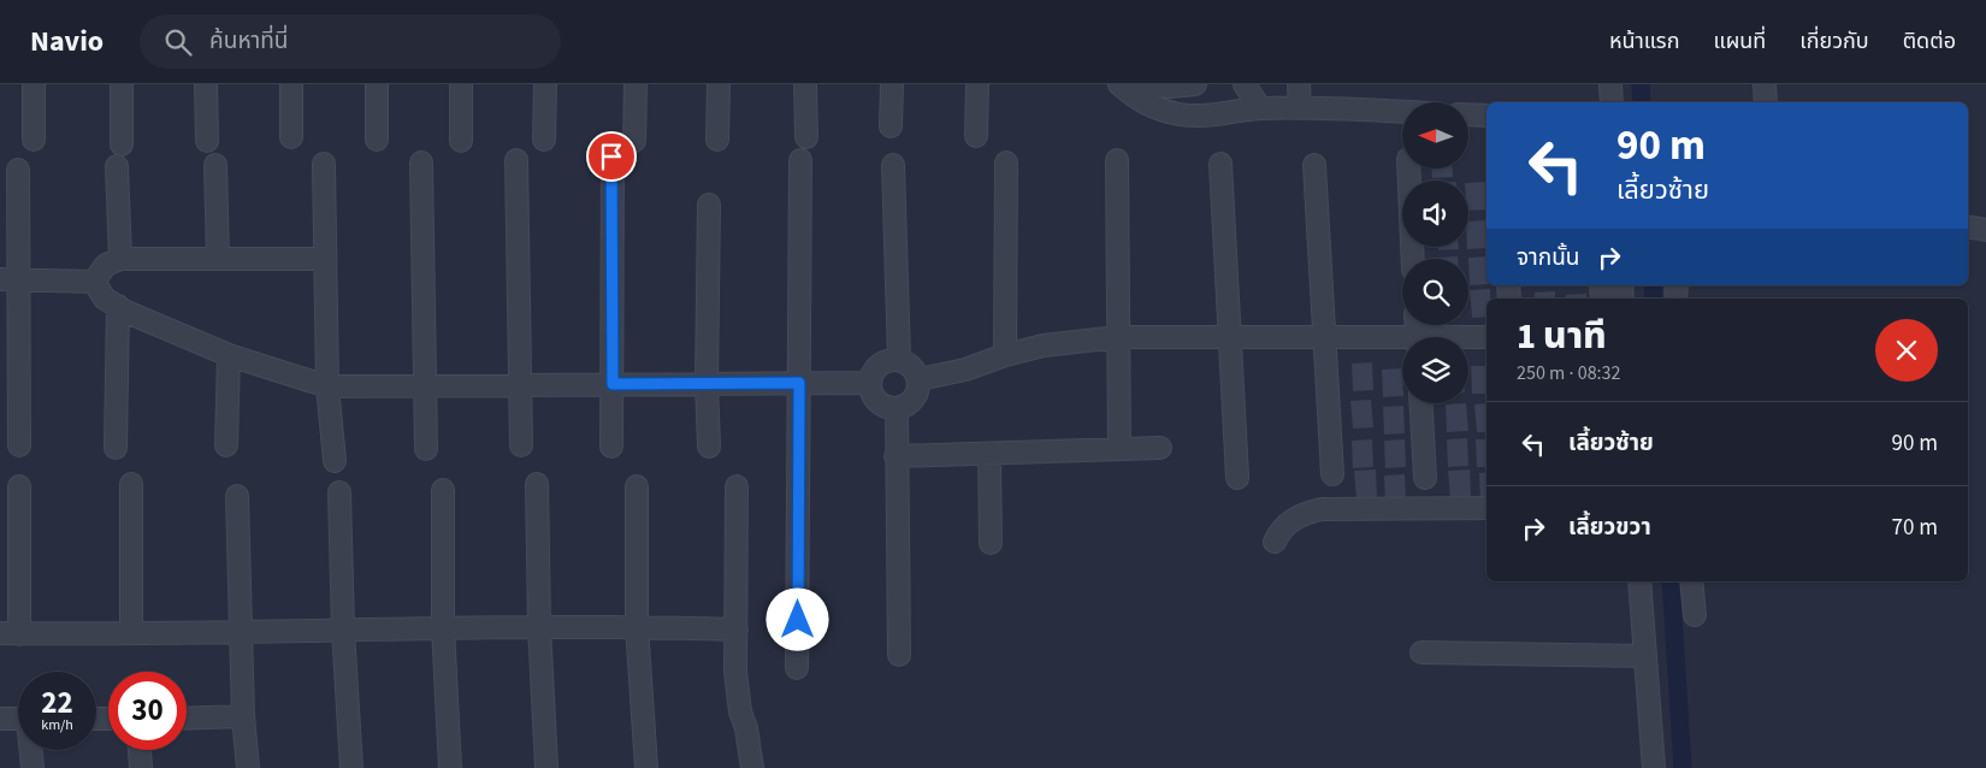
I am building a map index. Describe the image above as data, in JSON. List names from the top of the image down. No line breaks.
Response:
{"north":"left","page":{"header":"Navio","search":"ค้นหาที่นี่","nav":["หน้าแรก","แผนที่","เกี่ยวกับ","ติดต่อ"],"turn":["90 m","เลี้ยวซ้าย"],"then":"จากนั้น","heading":["1 นาที","250 m · 08:32"],"list":[{"name":"เลี้ยวซ้าย","value":"90 m"},{"name":"เลี้ยวขวา","value":"70 m"}],"speed":"22 km/h","limit":"30"}}
